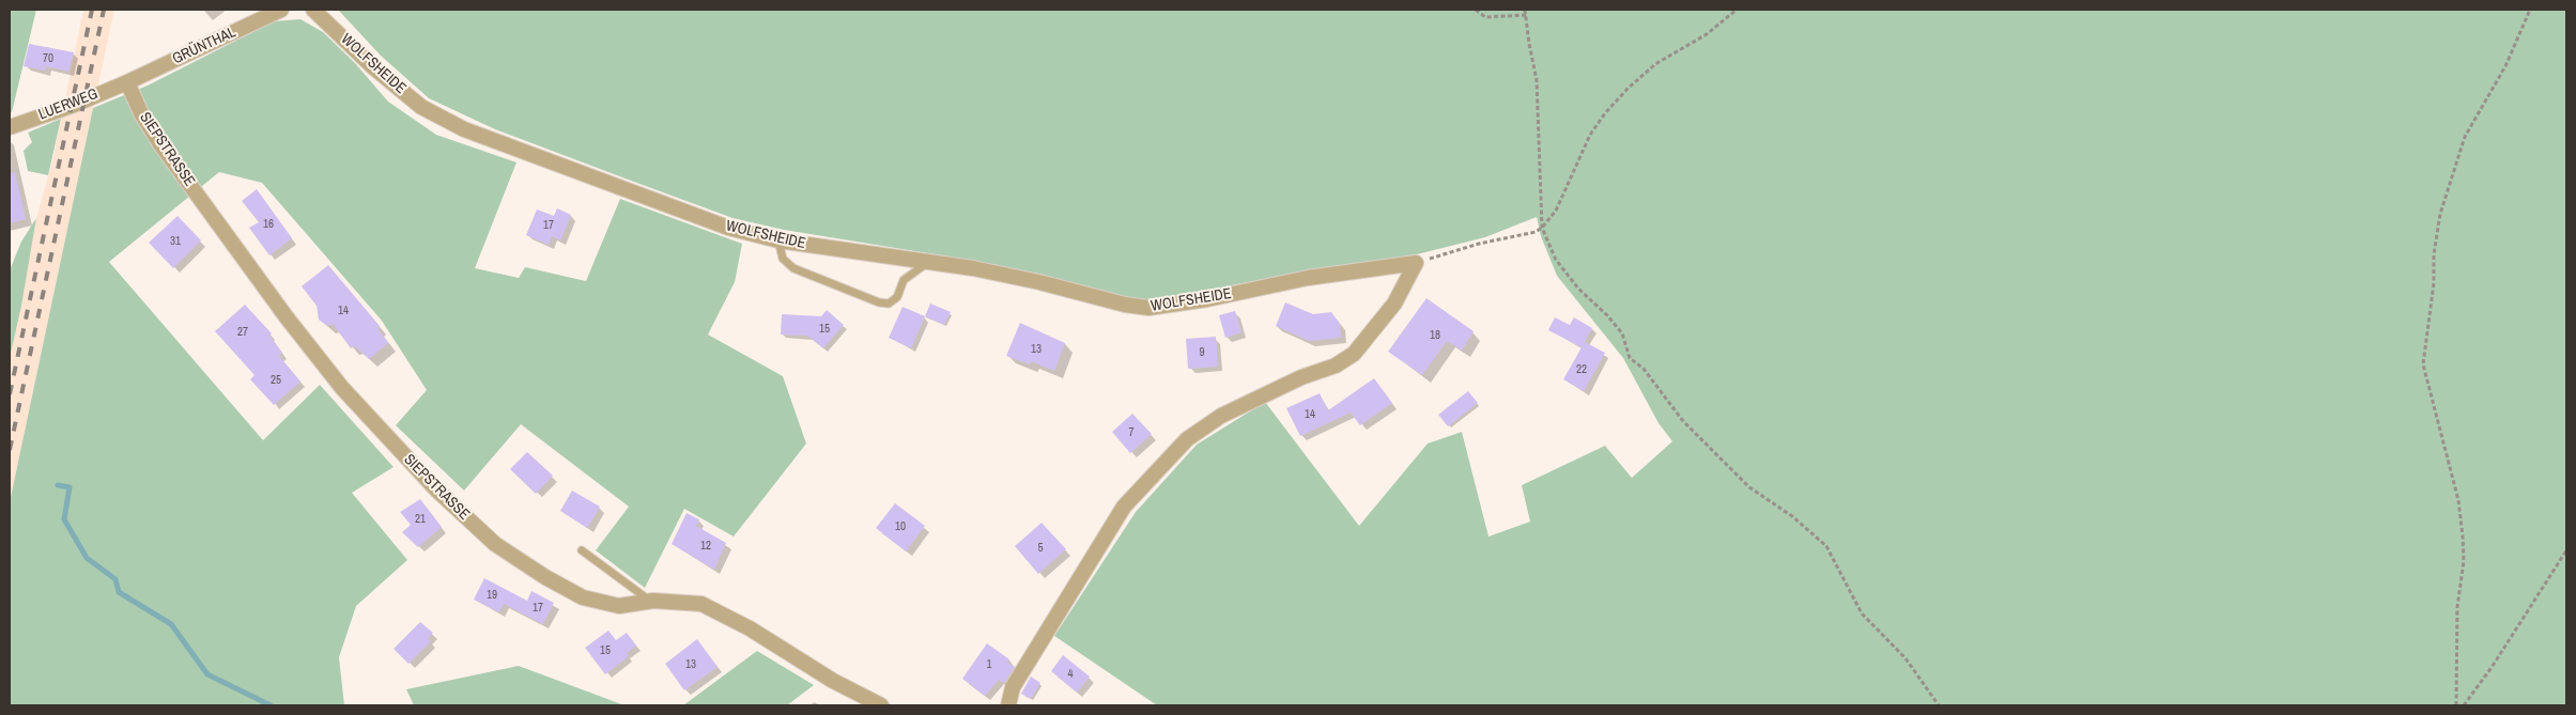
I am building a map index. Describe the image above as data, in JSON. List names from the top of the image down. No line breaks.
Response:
{"streets":{"street":["GRÜNTHAL","WOLFSHEIDE","LUERWEG","SIEPSTRASSE"]},"crossings":[["GRÜNTHAL","LUERWEG"],["GRÜNTHAL","SIEPSTRASSE"],["LUERWEG","SIEPSTRASSE"]],"house_numbers":["70","16","17","31","14","15","27","18","13","9","22","25","14","7","21","10","12","5","19","17","15","13","1","4"]}
